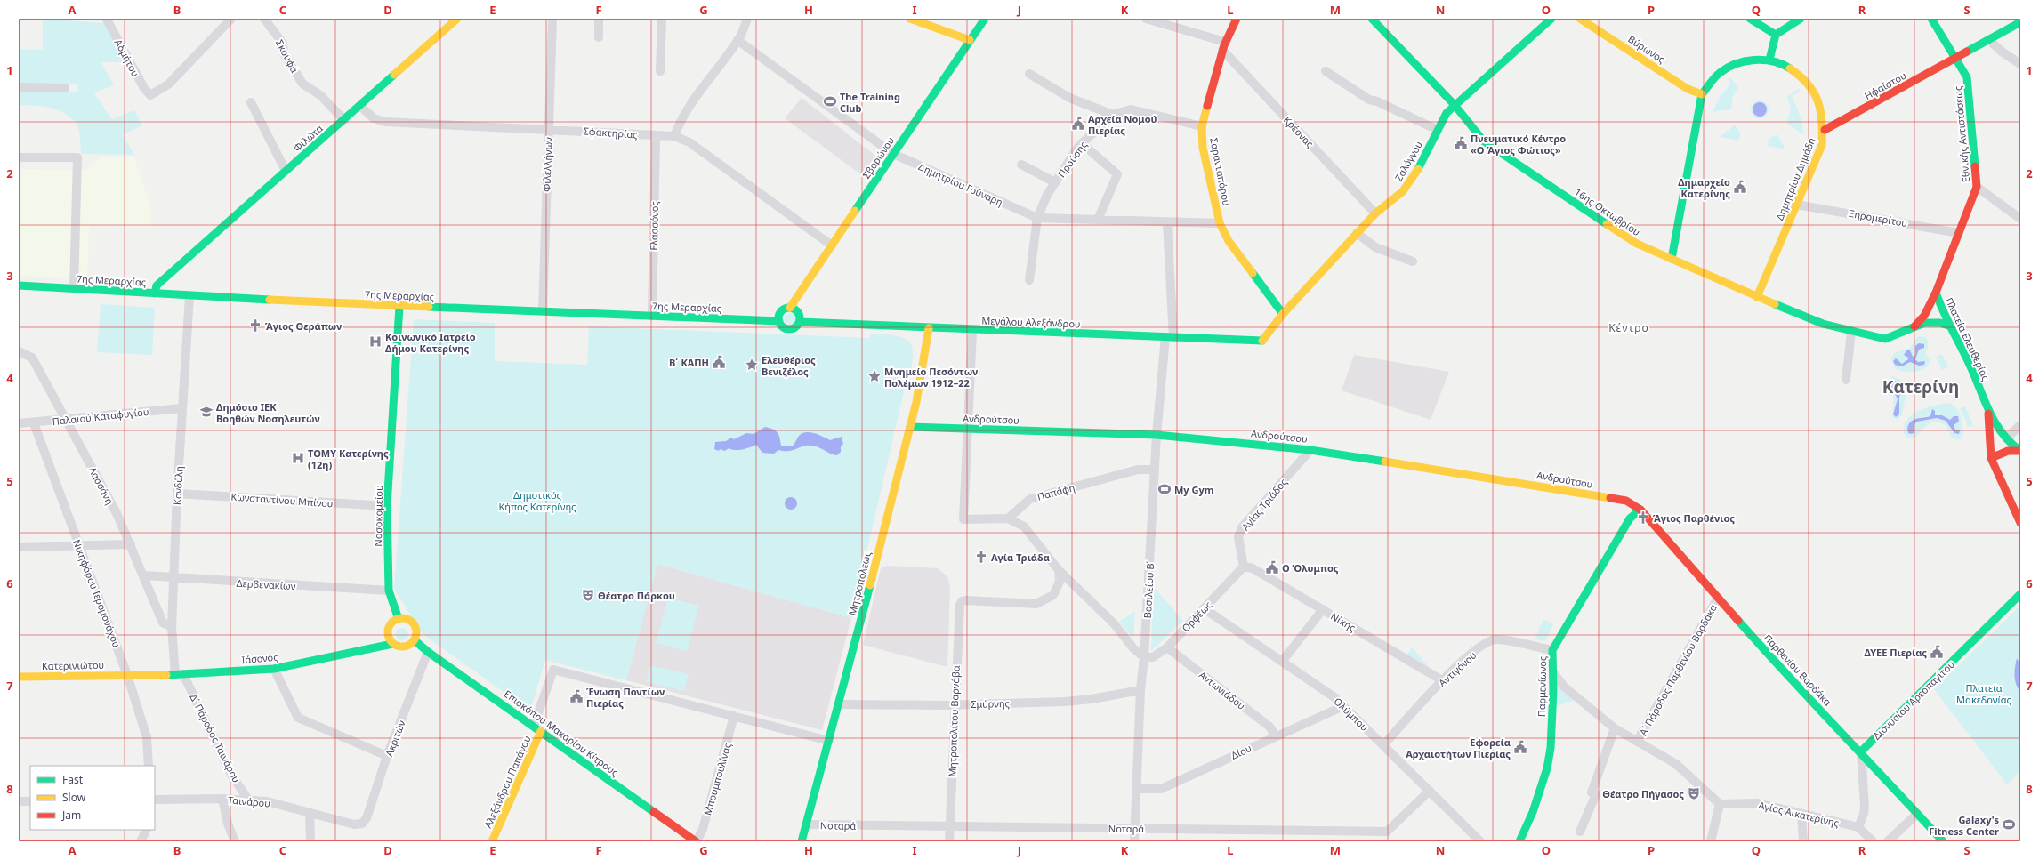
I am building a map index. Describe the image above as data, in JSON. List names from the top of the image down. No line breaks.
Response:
{"streets":{"street":["Βύρωνος","Σκουφά","Αδμήτου","Ηφαίστου","Κρέσνας","Σφακτηρίας","Εθνικής Αντιστάσεως","Φιλώτα","Σβορώνου","Προύσης","Ζαλόγγου","Φιλελλήνων","Σαρανταπόρου","Δημητρίου Δημάδη","Δημητρίου Γούναρη","16ης Οκτωβρίου","Ξηρομερίτου","Ελασσόνος","7ης Μεραρχίας","Μεγάλου Αλεξάνδρου","Πλατεία Ελευθερίας","Παλαιού Καταφυγίου","Ανδρούτσου","Λασσάνη","Κονδύλη","Παπάφη","Κωνσταντίνου Μπίνου","Αγίας Τριάδος","Νοσοκομείου","Μητροπόλεως","Δερβενακίων","Βασιλείου Β΄","Νικηφόρου Ιερομονάχου","Ορφέως","Νίκης","Ιάσονος","Κατερινιώτου","Αντιγόνου","Α΄ Πάροδος Παρθενίου Βαρδάκα","Παρθενίου Βαρδάκα","Παρμενίωνος","Αντωνιάδου","Διονυσίου Αρεοπαγίτου","Σμύρνης","Ολύμπου","Μητροπολίτου Βαρνάβα","Επισκόπου Μακαρίου Κίτρους","Δ΄ Πάροδος Ταινάρου","Ακριτών","Δίου","Μπουμπουλίνας","Αλεξάνδρου Παπάγου","Ταινάρου","Αγίας Αικατερίνης","Νοταρά"]},"crossings":[["Βύρωνος","Δημητρίου Δημάδη"],["Σκουφά","Φιλώτα"],["Ηφαίστου","Εθνικής Αντιστάσεως"],["Ηφαίστου","Δημητρίου Δημάδη"],["Κρέσνας","Ζαλόγγου"],["Κρέσνας","Σαρανταπόρου"],["Σφακτηρίας","Φιλώτα"],["Σφακτηρίας","Σβορώνου"],["Σφακτηρίας","Φιλελλήνων"],["Σφακτηρίας","Ελασσόνος"],["Εθνικής Αντιστάσεως","16ης Οκτωβρίου"],["Εθνικής Αντιστάσεως","Ξηρομερίτου"],["Εθνικής Αντιστάσεως","Πλατεία Ελευθερίας"],["Φιλώτα","7ης Μεραρχίας"],["Σβορώνου","Δημητρίου Γούναρη"],["Σβορώνου","7ης Μεραρχίας"],["Σβορώνου","Μεγάλου Αλεξάνδρου"],["Προύσης","Σαρανταπόρου"],["Προύσης","Δημητρίου Γούναρη"],["Ζαλόγγου","Σαρανταπόρου"],["Ζαλόγγου","16ης Οκτωβρίου"],["Ζαλόγγου","Μεγάλου Αλεξάνδρου"],["Φιλελλήνων","7ης Μεραρχίας"],["Σαρανταπόρου","Δημητρίου Γούναρη"],["Δημητρίου Δημάδη","16ης Οκτωβρίου"],["Δημητρίου Δημάδη","Ξηρομερίτου"],["Δημητρίου Γούναρη","Βασιλείου Β΄"],["Ελασσόνος","7ης Μεραρχίας"],["7ης Μεραρχίας","Μεγάλου Αλεξάνδρου"],["7ης Μεραρχίας","Κονδύλη"],["7ης Μεραρχίας","Νοσοκομείου"],["Μεγάλου Αλεξάνδρου","Μητροπόλεως"],["Μεγάλου Αλεξάνδρου","Βασιλείου Β΄"],["Παλαιού Καταφυγίου","Λασσάνη"],["Παλαιού Καταφυγίου","Κονδύλη"],["Παλαιού Καταφυγίου","Νικηφόρου Ιερομονάχου"],["Ανδρούτσου","Αγίας Τριάδος"],["Ανδρούτσου","Μητροπόλεως"],["Ανδρούτσου","Βασιλείου Β΄"],["Ανδρούτσου","Παρθενίου Βαρδάκα"],["Ανδρούτσου","Παρμενίωνος"],["Λασσάνη","Κονδύλη"],["Λασσάνη","Δερβενακίων"],["Κονδύλη","Κωνσταντίνου Μπίνου"],["Κονδύλη","Δερβενακίων"],["Κονδύλη","Ιάσονος"],["Κονδύλη","Δ΄ Πάροδος Ταινάρου"],["Παπάφη","Βασιλείου Β΄"],["Κωνσταντίνου Μπίνου","Νοσοκομείου"],["Αγίας Τριάδος","Ορφέως"],["Αγίας Τριάδος","Νίκης"],["Νοσοκομείου","Δερβενακίων"],["Νοσοκομείου","Ιάσονος"],["Νοσοκομείου","Επισκόπου Μακαρίου Κίτρους"],["Μητροπόλεως","Σμύρνης"],["Μητροπόλεως","Νοταρά"],["Βασιλείου Β΄","Ορφέως"],["Βασιλείου Β΄","Σμύρνης"],["Βασιλείου Β΄","Δίου"],["Βασιλείου Β΄","Νοταρά"],["Νικηφόρου Ιερομονάχου","Ιάσονος"],["Νικηφόρου Ιερομονάχου","Κατερινιώτου"],["Ορφέως","Νίκης"],["Ορφέως","Αντωνιάδου"],["Ορφέως","Ολύμπου"],["Νίκης","Αντιγόνου"],["Ιάσονος","Κατερινιώτου"],["Ιάσονος","Επισκόπου Μακαρίου Κίτρους"],["Ιάσονος","Δ΄ Πάροδος Ταινάρου"],["Αντιγόνου","Παρμενίωνος"],["Αντιγόνου","Ολύμπου"],["Α΄ Πάροδος Παρθενίου Βαρδάκα","Παρθενίου Βαρδάκα"],["Παρθενίου Βαρδάκα","Παρμενίωνος"],["Παρθενίου Βαρδάκα","Διονυσίου Αρεοπαγίτου"],["Αντωνιάδου","Δίου"],["Σμύρνης","Μητροπολίτου Βαρνάβα"],["Ολύμπου","Δίου"],["Ολύμπου","Νοταρά"],["Μητροπολίτου Βαρνάβα","Νοταρά"],["Επισκόπου Μακαρίου Κίτρους","Ακριτών"],["Επισκόπου Μακαρίου Κίτρους","Μπουμπουλίνας"],["Επισκόπου Μακαρίου Κίτρους","Αλεξάνδρου Παπάγου"],["Δ΄ Πάροδος Ταινάρου","Ταινάρου"],["Ακριτών","Ταινάρου"]],"districts":["Κέντρο","Κατερίνη"],"parks":["Δημοτικός Κήπος Κατερίνης","Πλατεία Μακεδονίας"],"places":{"sports":["The Training Club","My Gym","Galaxy's Fitness Center"],"public building":["Αρχεία Νομού Πιερίας","Πνευματικό Κέντρο «Ο Άγιος Φώτιος»","Δημαρχείο Κατερίνης","Β΄ ΚΑΠΗ","Ο Όλυμπος","ΔΥΕΕ Πιερίας","Ένωση Ποντίων Πιερίας","Εφορεία Αρχαιοτήτων Πιερίας"],"church":["Άγιος Θεράπων","Άγιος Παρθένιος","Αγία Τριάδα"],"hospital":["Κοινωνικό Ιατρείο Δήμου Κατερίνης","ΤΟΜΥ Κατερίνης (12η)"],"place":["Ελευθέριος Βενιζέλος","Μνημείο Πεσόντων Πολέμων 1912–22"],"school or university":["Δημόσιο ΙΕΚ Βοηθών Νοσηλευτών"],"theatre":["Θέατρο Πάρκου","Θέατρο Πήγασος"]},"legend":["Fast","Slow","Jam"],"grid":{"columns":["A","B","C","D","E","F","G","H","I","J","K","L","M","N","O","P","Q","R","S"],"rows":["1","2","3","4","5","6","7","8"]}}
